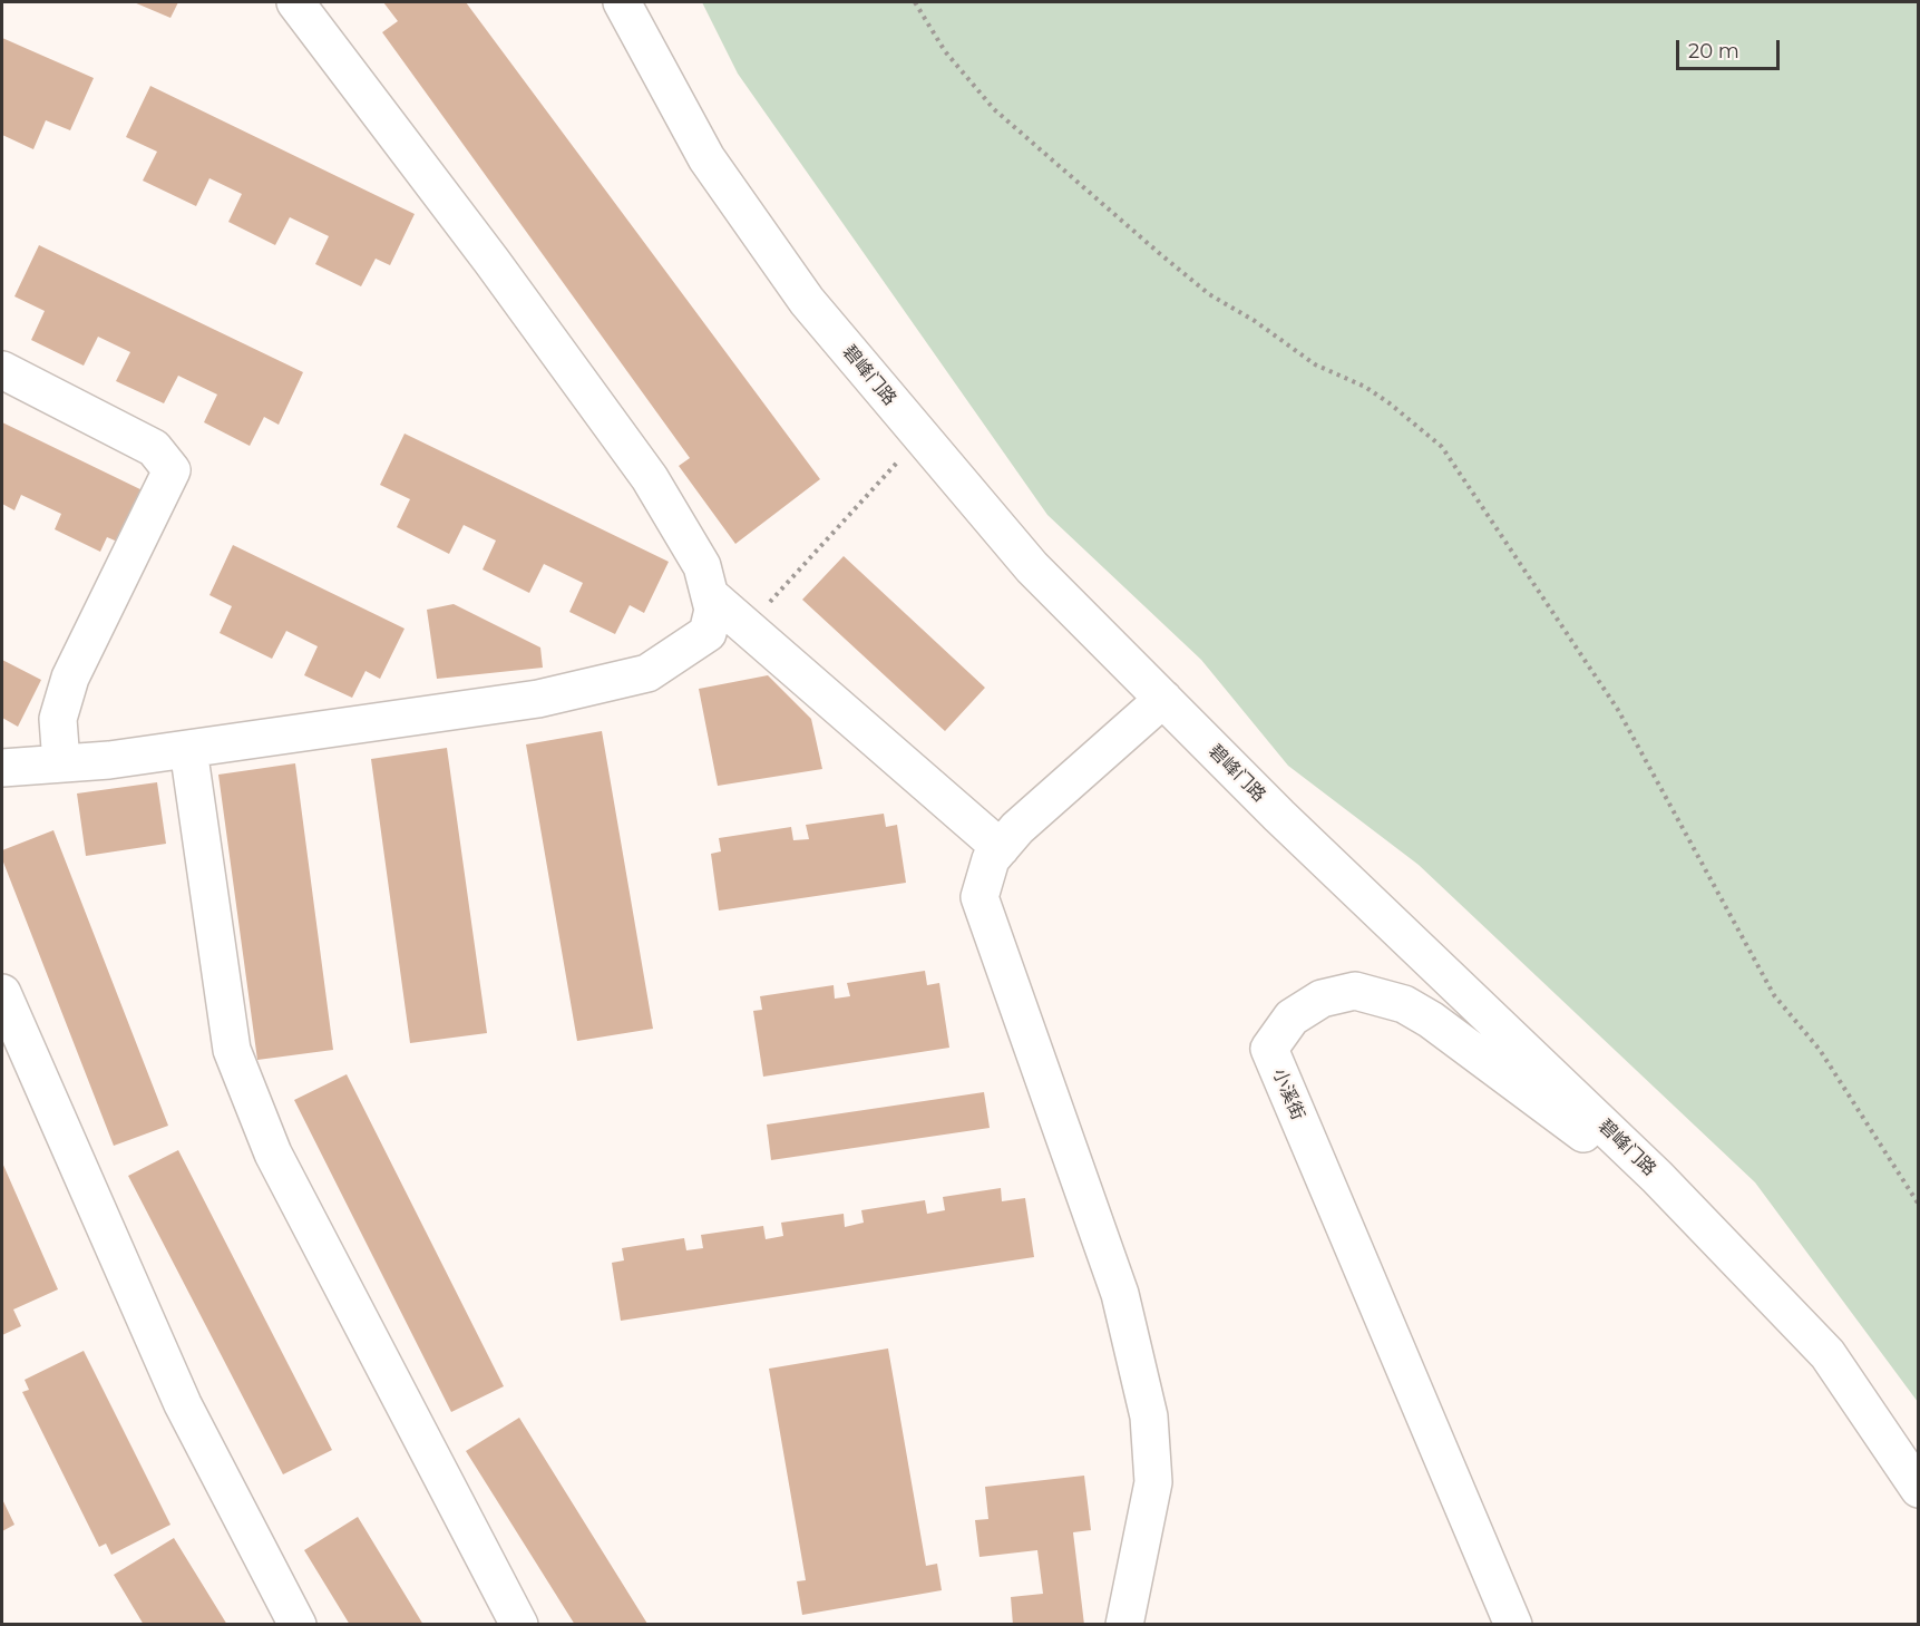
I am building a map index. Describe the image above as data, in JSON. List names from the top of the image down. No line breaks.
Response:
{"streets":{"street":["碧峰门路","小溪街"]},"crossings":[["碧峰门路","小溪街"]],"scale_bar":"20 m"}
